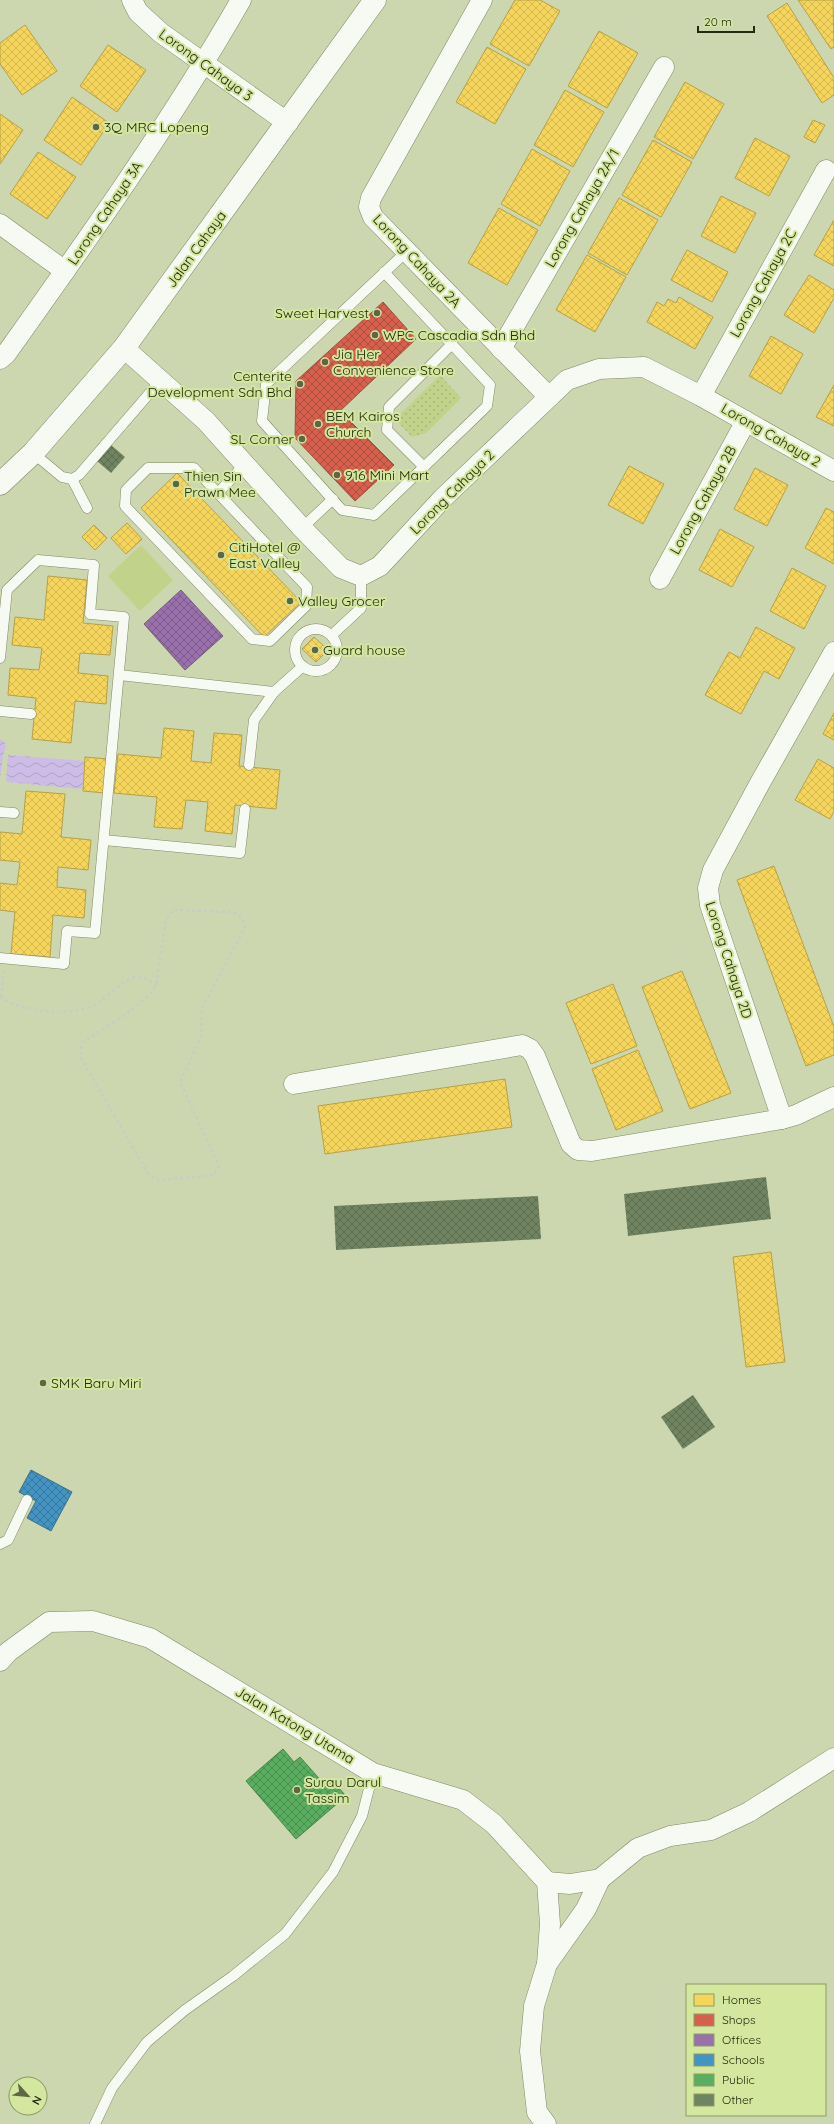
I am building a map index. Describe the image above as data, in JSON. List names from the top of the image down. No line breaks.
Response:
{"streets":{"street":["Lorong Cahaya 3","Lorong Cahaya 2A/1","Lorong Cahaya 3A","Jalan Cahaya","Lorong Cahaya 2A","Lorong Cahaya 2C","Lorong Cahaya 2","Lorong Cahaya 2B","Lorong Cahaya 2D","Jalan Katong Utama"]},"crossings":[["Lorong Cahaya 3","Lorong Cahaya 3A"],["Lorong Cahaya 3","Jalan Cahaya"],["Lorong Cahaya 2A/1","Lorong Cahaya 2A"],["Lorong Cahaya 2A","Lorong Cahaya 2"],["Lorong Cahaya 2C","Lorong Cahaya 2"],["Lorong Cahaya 2","Lorong Cahaya 2B"]],"places":["3Q MRC Lopeng","Sweet Harvest","WPC Cascadia Sdn Bhd","Jia Her Convenience Store","Centerite Development Sdn Bhd","BEM Kairos Church","SL Corner","916 Mini Mart","Thien Sin Prawn Mee","CitiHotel @ East Valley","Valley Grocer","Guard house","SMK Baru Miri","Surau Darul Tassim"],"legend":["Homes","Shops","Offices","Schools","Public","Other"],"scale_bar":"20 m","north":"bottom right"}
